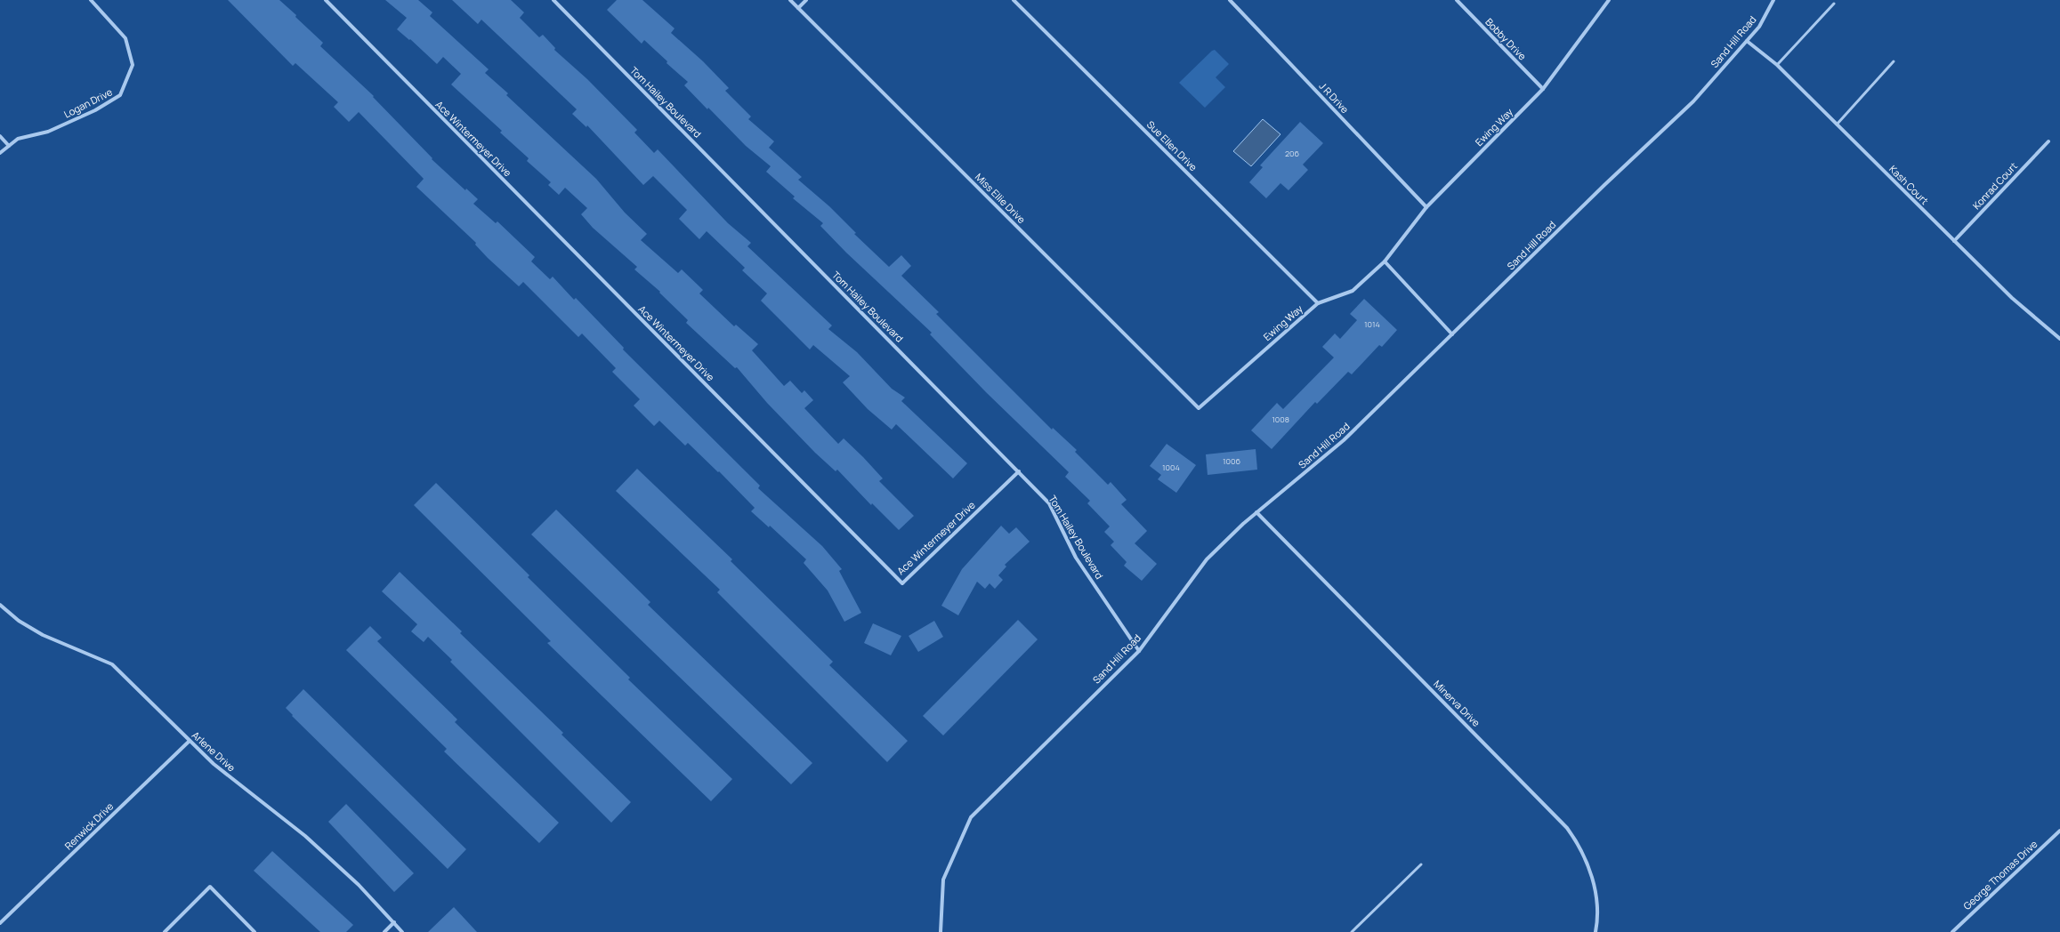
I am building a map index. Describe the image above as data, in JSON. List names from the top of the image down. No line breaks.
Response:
{"streets":{"street":["Bobby Drive","Sand Hill Road","J R Drive","Tom Hailey Boulevard","Logan Drive","Ewing Way","Ace Wintermeyer Drive","Sue Ellen Drive","Kash Court","Konrad Court","Miss Ellie Drive","Minerva Drive","Arlene Drive","Renwick Drive","George Thomas Drive"]},"crossings":[["Bobby Drive","Ewing Way"],["Sand Hill Road","Tom Hailey Boulevard"],["Sand Hill Road","Kash Court"],["Sand Hill Road","Minerva Drive"],["J R Drive","Ewing Way"],["Tom Hailey Boulevard","Ace Wintermeyer Drive"],["Ewing Way","Sue Ellen Drive"],["Ewing Way","Miss Ellie Drive"],["Kash Court","Konrad Court"],["Arlene Drive","Renwick Drive"]],"house_numbers":["206","1014","1008","1006","1004"]}
